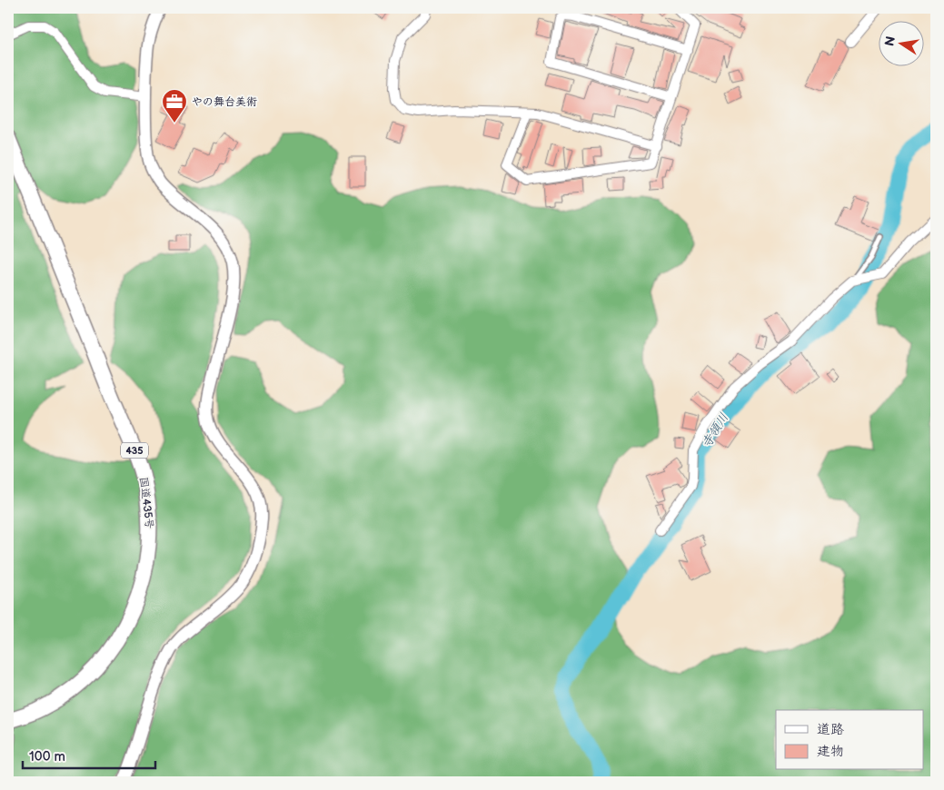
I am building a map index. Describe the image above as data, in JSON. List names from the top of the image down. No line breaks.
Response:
{"streets":{"highway":["435","国道435号"]},"water":["寺領川"],"places":{"office":["やの舞台美術"]},"legend":["道路","建物"],"scale_bar":"100 m","north":"left"}
